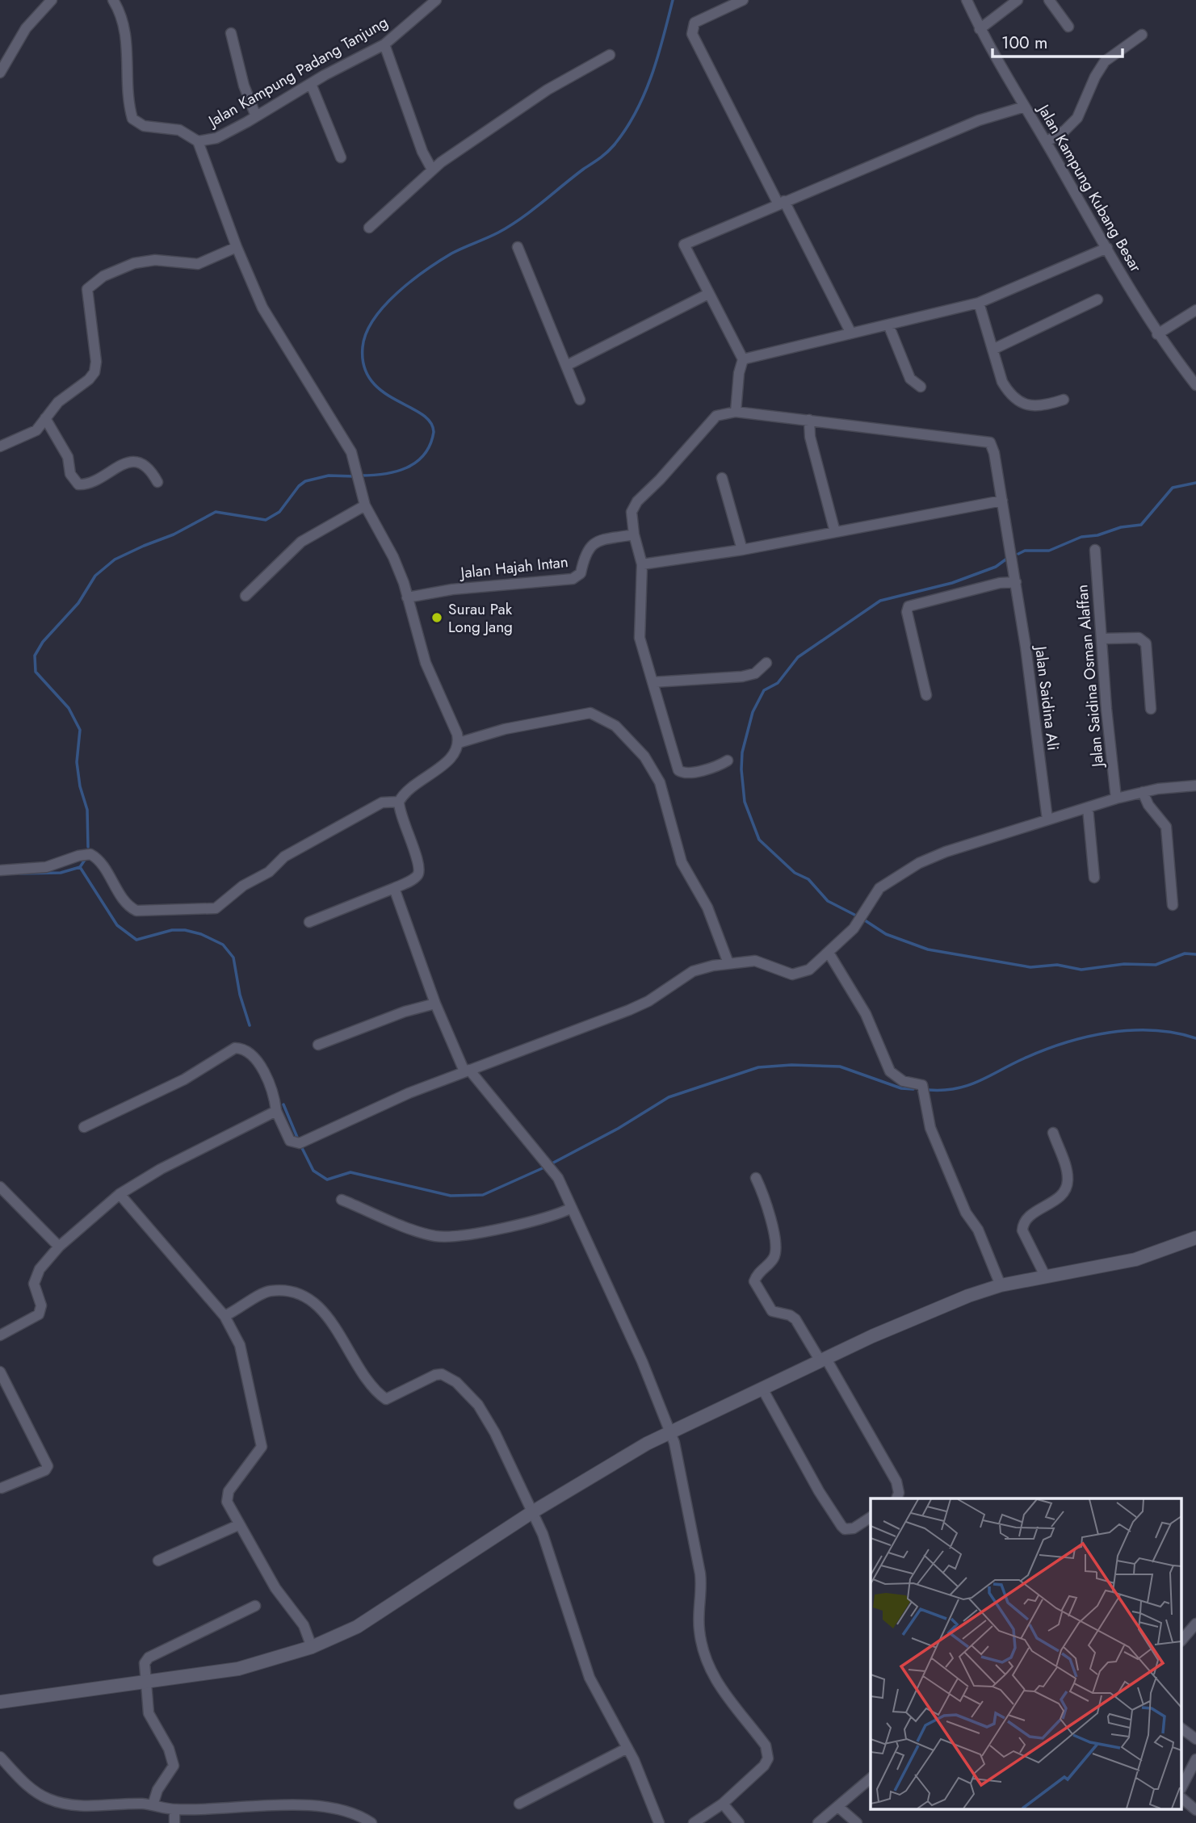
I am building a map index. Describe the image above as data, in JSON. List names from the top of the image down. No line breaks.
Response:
{"streets":{"street":["Jalan Kampung Padang Tanjung","Jalan Kampung Kubang Besar","Jalan Hajah Intan","Jalan Saidina Osman Alaffan","Jalan Saidina Ali"]},"places":["Surau Pak Long Jang"],"scale_bar":"100 m"}
